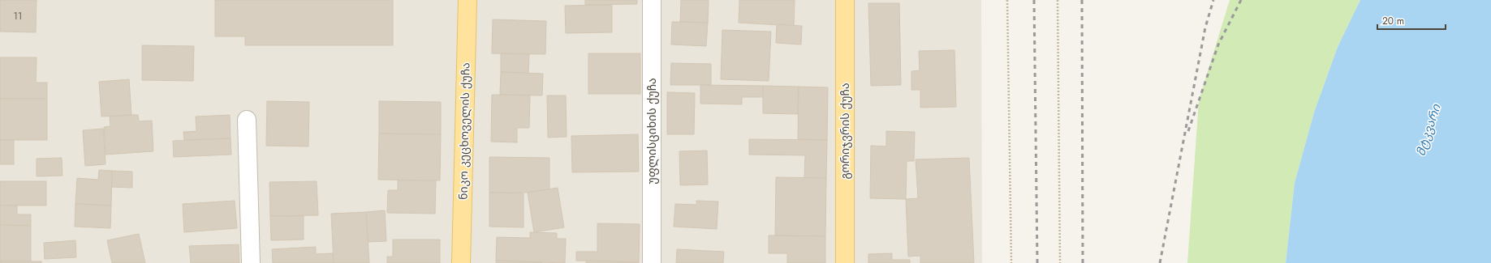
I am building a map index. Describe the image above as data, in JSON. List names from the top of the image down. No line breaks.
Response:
{"streets":{"main road":["ნიკო კეცხოველის ქუჩა","გორიჯვრის ქუჩა"],"street":["უფლისციხის ქუჩა"]},"water":["მტკვარი"],"house_numbers":["11"],"scale_bar":"20 m"}
